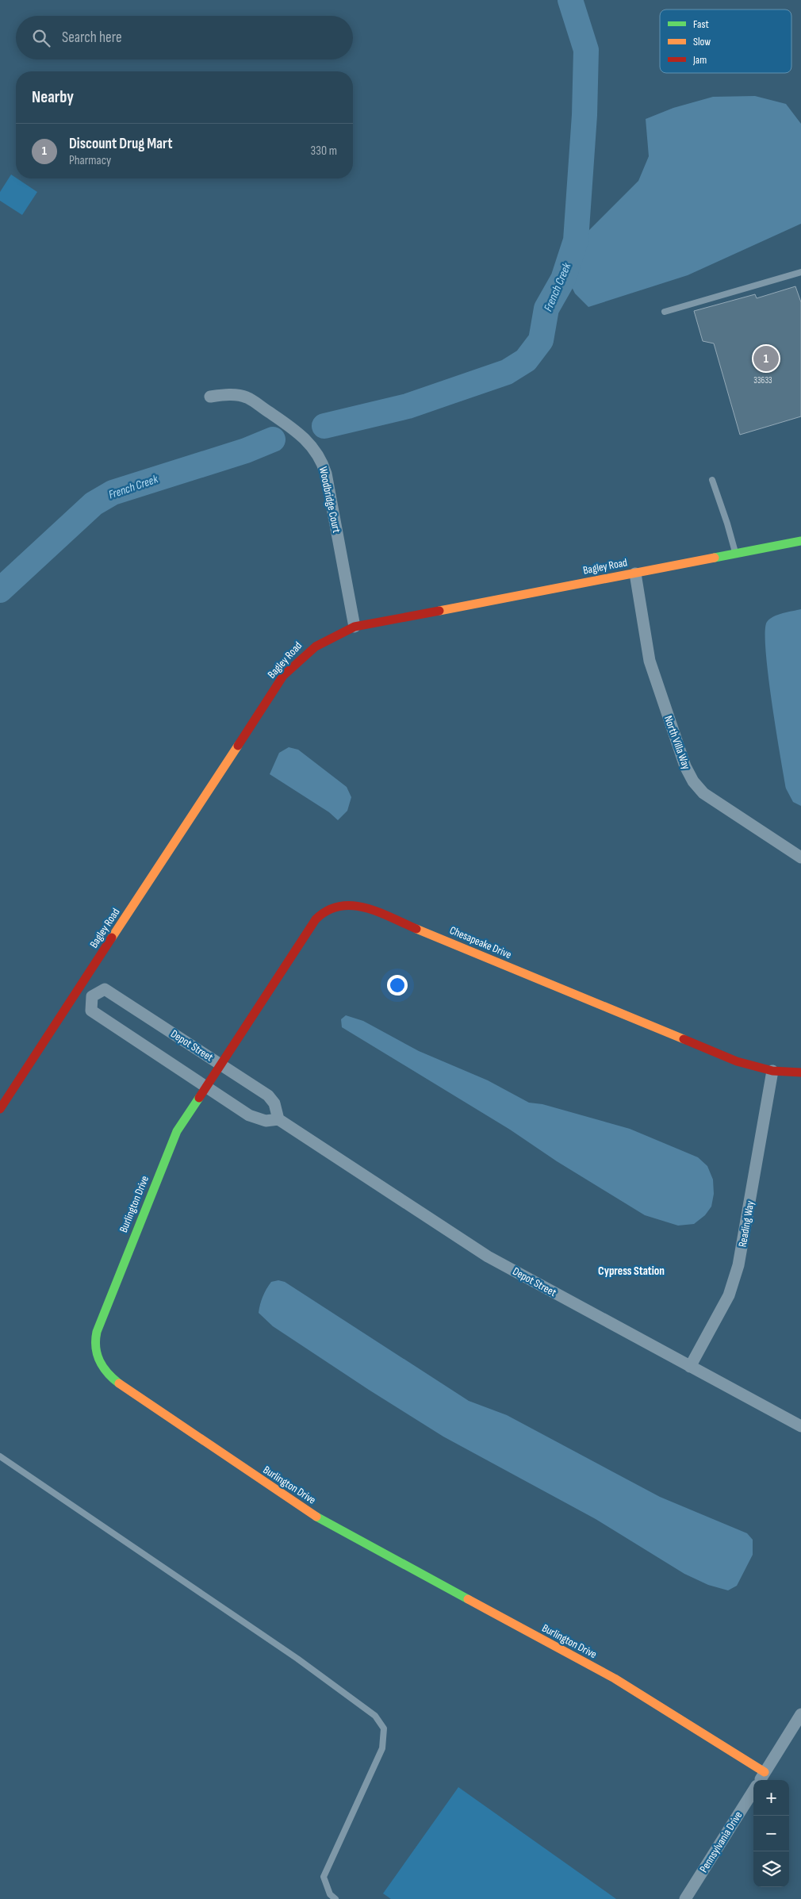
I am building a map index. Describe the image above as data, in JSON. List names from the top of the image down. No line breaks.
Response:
{"streets":{"street":["Woodbridge Court","Bagley Road","North Villa Way","Chesapeake Drive","Depot Street","Burlington Drive","Reading Way","Pennsylvania Drive"]},"crossings":[["Woodbridge Court","Bagley Road"],["Bagley Road","North Villa Way"],["Chesapeake Drive","Depot Street"],["Chesapeake Drive","Burlington Drive"],["Chesapeake Drive","Reading Way"],["Depot Street","Burlington Drive"],["Depot Street","Reading Way"],["Burlington Drive","Pennsylvania Drive"]],"districts":["Cypress Station"],"water":["French Creek"],"house_numbers":["33633"],"legend":["Fast","Slow","Jam"],"page":{"search":"Search here","heading":"Nearby","list":[{"mark":"1","name":"Discount Drug Mart","note":"Pharmacy","value":"330 m"}],"pins":"1","map_buttons":["+","−"]}}
